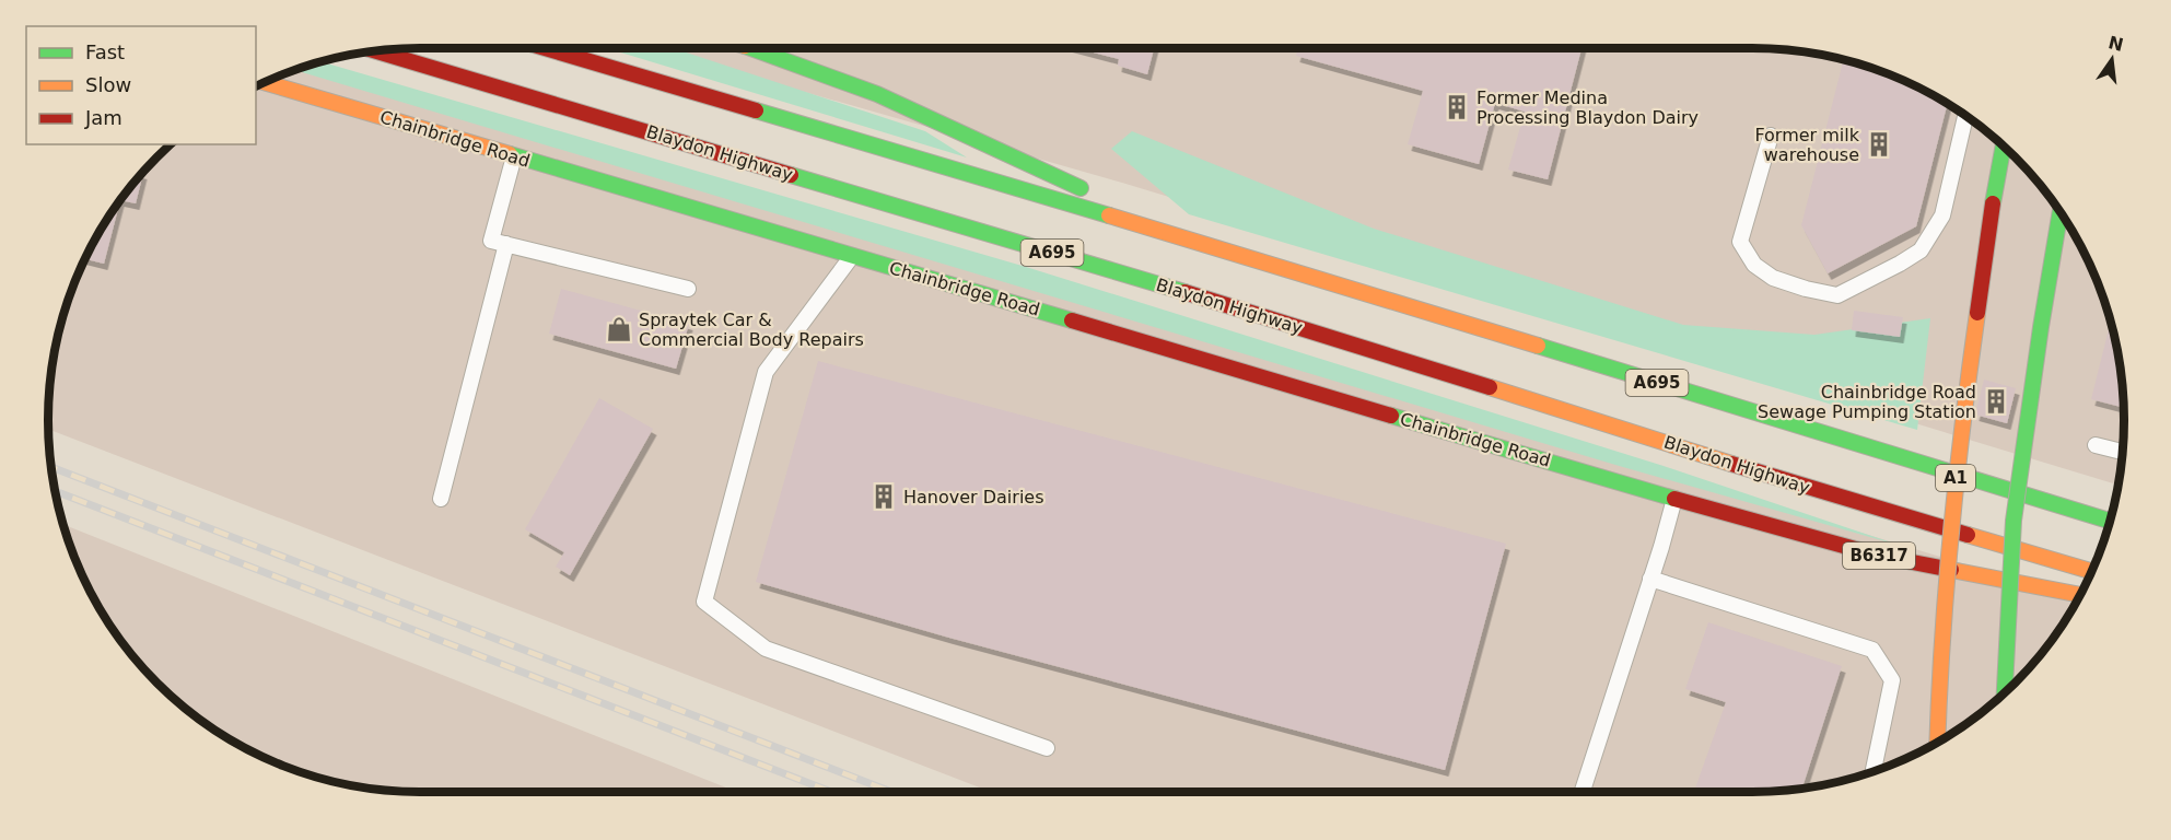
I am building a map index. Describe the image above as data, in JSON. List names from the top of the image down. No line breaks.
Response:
{"streets":{"main road":["Chainbridge Road","Blaydon Highway","A695","A1","B6317"]},"crossings":[["Chainbridge Road","B6317"]],"places":{"building":["Former Medina Processing Blaydon Dairy","Former milk warehouse","Chainbridge Road Sewage Pumping Station","Hanover Dairies"],"shop":["Spraytek Car & Commercial Body Repairs"]},"legend":["Fast","Slow","Jam"],"north":"top"}
